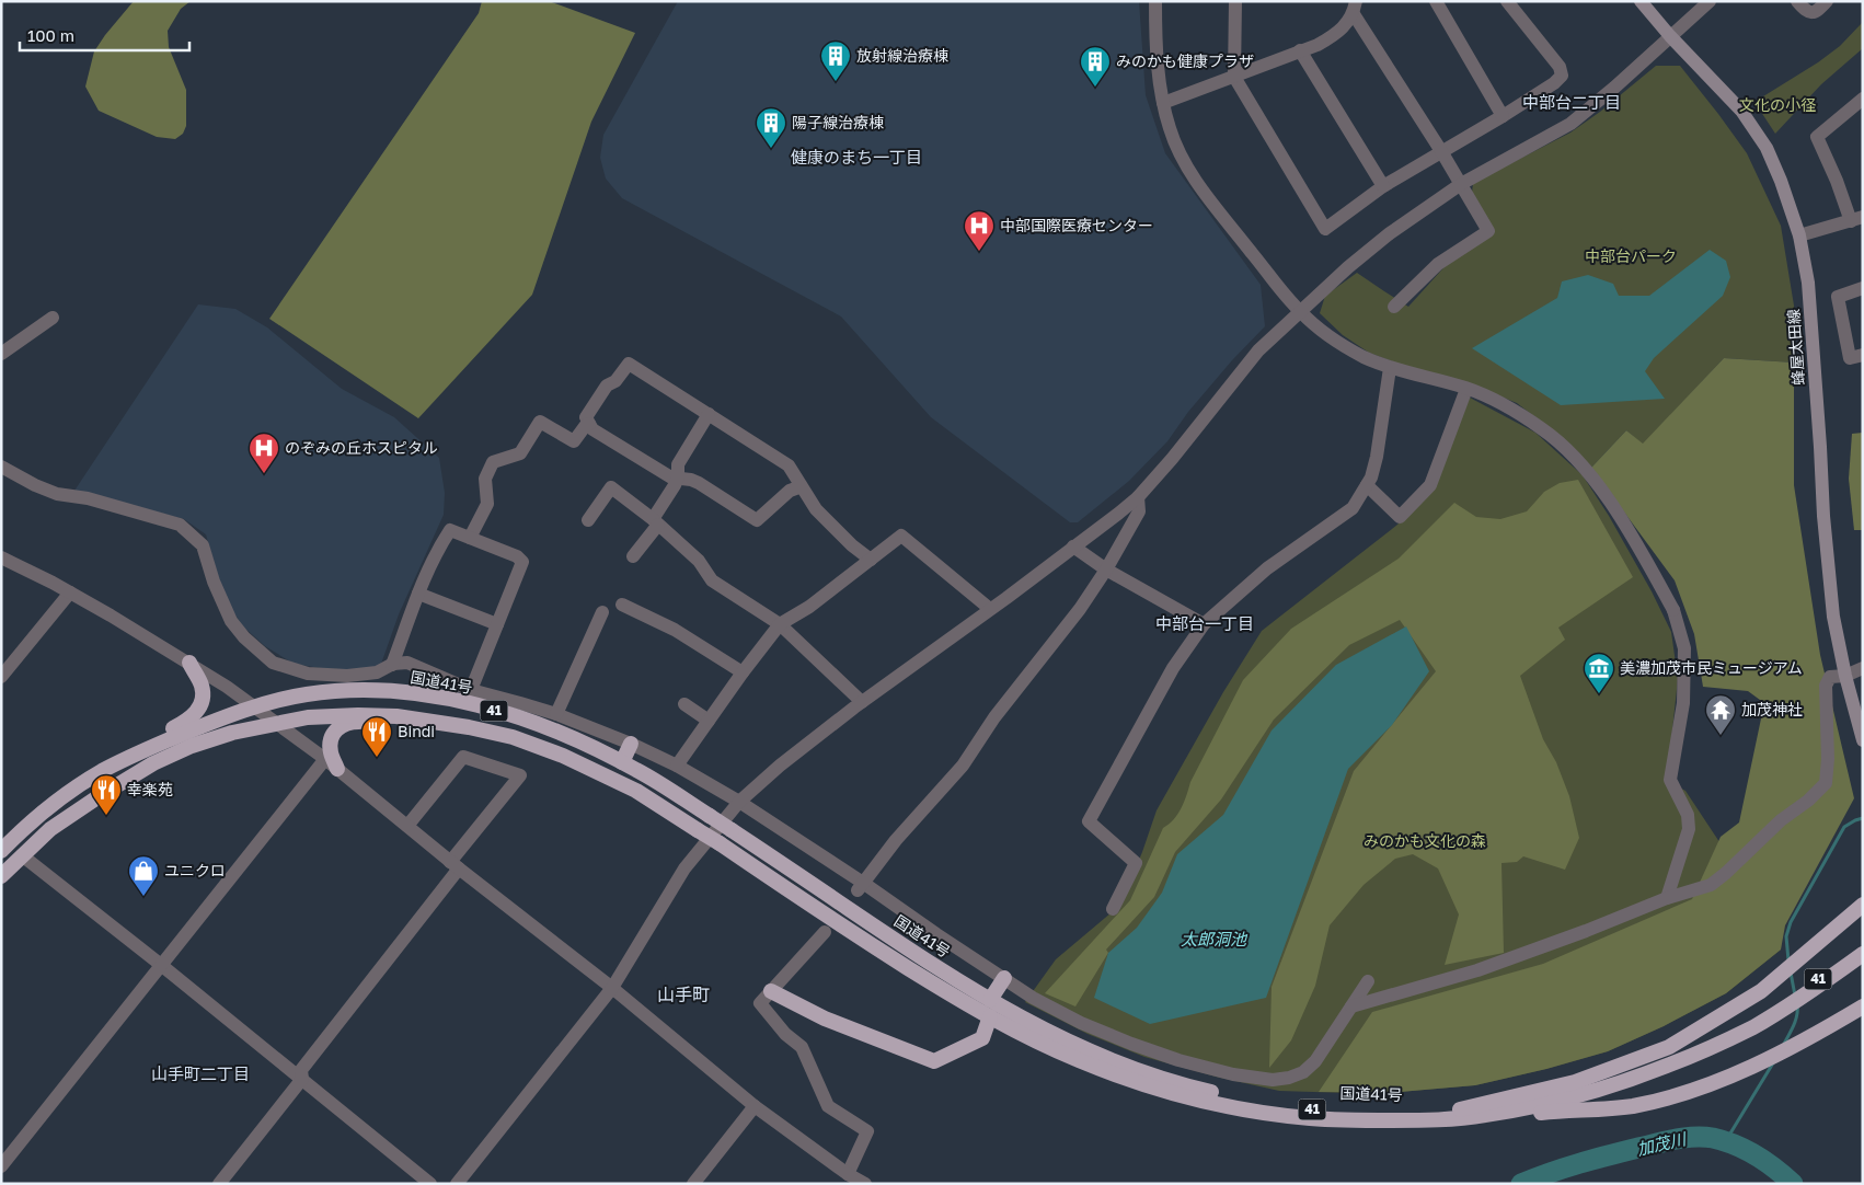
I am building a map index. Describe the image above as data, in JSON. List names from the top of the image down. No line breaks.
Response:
{"streets":{"highway":["国道41号","41"],"main road":["蜂屋太田線"]},"crossings":[["国道41号","41"]],"districts":["中部台二丁目","健康のまち一丁目","中部台一丁目","山手町","山手町二丁目"],"water":["太郎洞池","加茂川"],"parks":["文化の小径","中部台パーク","みのかも文化の森"],"places":{"building":["放射線治療棟","みのかも健康プラザ","陽子線治療棟"],"hospital":["中部国際医療センター","のぞみの丘ホスピタル"],"museum":["美濃加茂市民ミュージアム"],"temple":["加茂神社"],"restaurant":["Bindi","幸楽苑"],"shop":["ユニクロ"]},"scale_bar":"100 m"}
